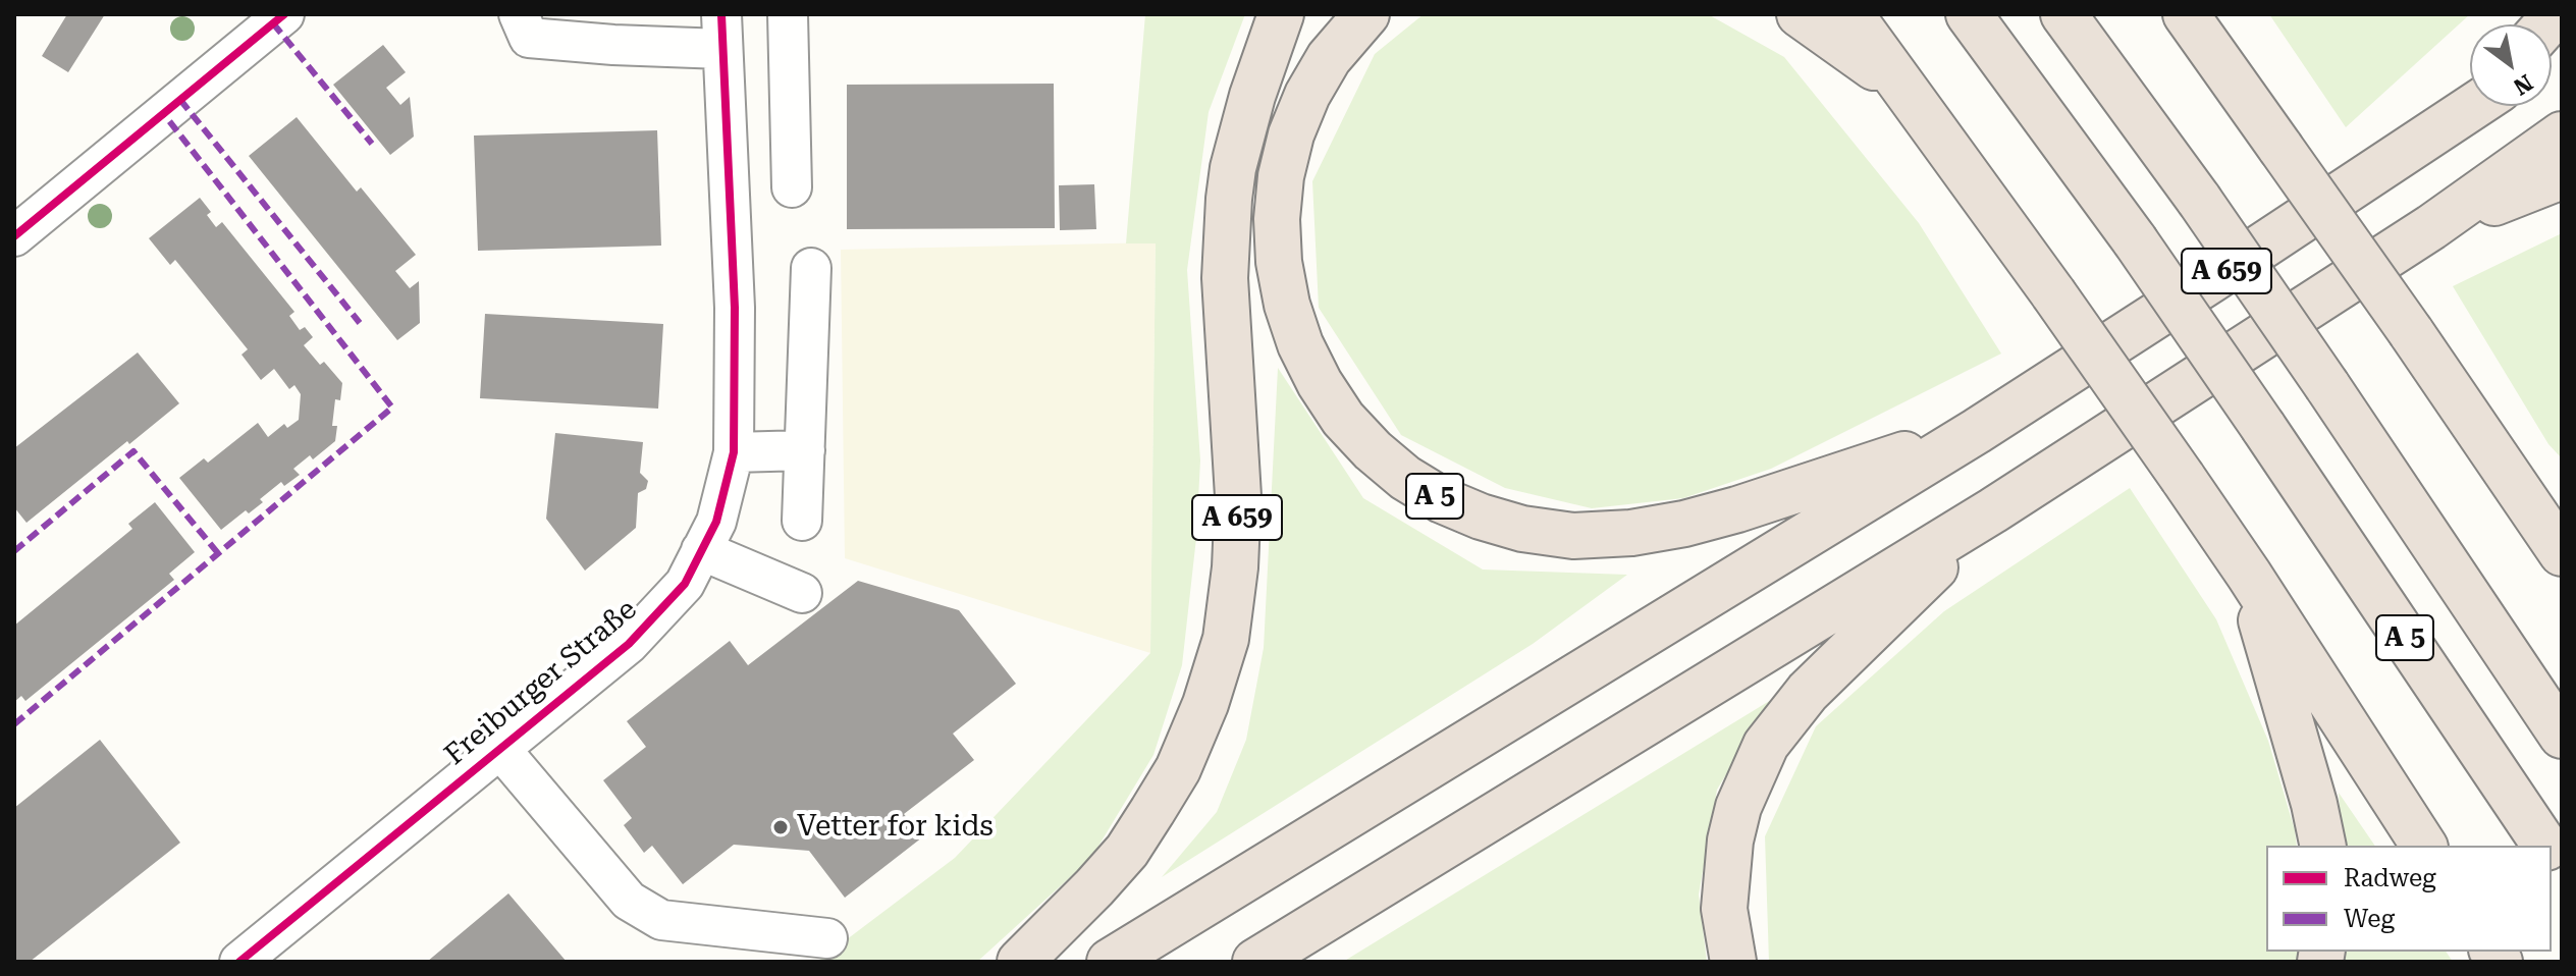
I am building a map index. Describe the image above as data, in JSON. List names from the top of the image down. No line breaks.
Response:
{"streets":{"highway":["A 659","A 5"],"street":["Freiburger Straße"]},"crossings":[["A 659","A 5"]],"places":["Vetter for kids"],"legend":["Radweg","Weg"],"north":"bottom right"}
